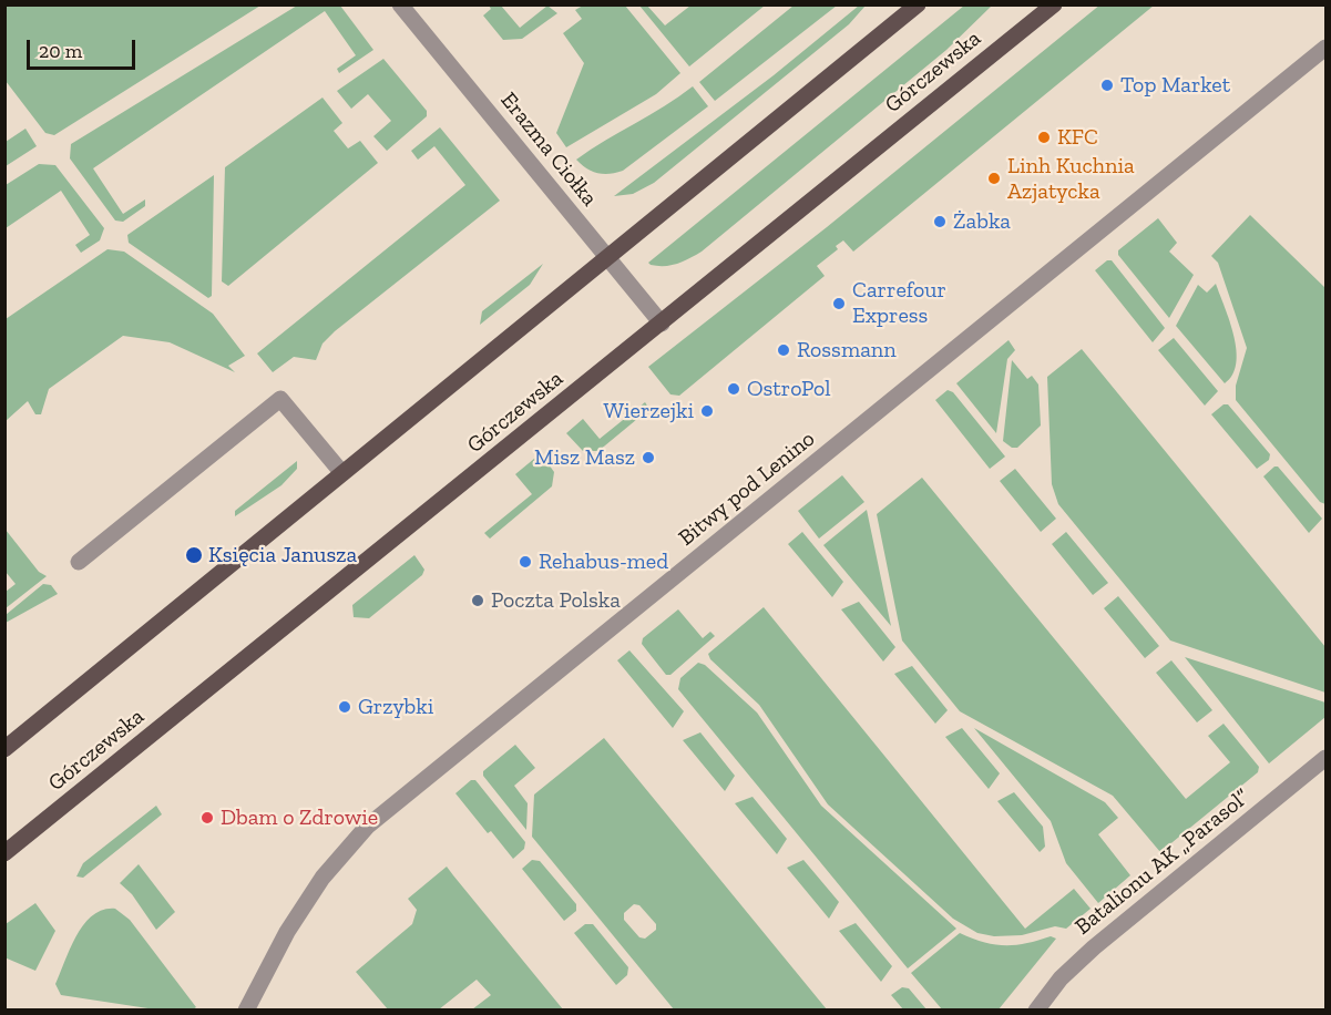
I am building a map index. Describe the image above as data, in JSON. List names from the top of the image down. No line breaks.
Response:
{"streets":{"main road":["Górczewska"],"street":["Erazma Ciołka","Bitwy pod Lenino","Batalionu AK „Parasol”"]},"crossings":[["Górczewska","Erazma Ciołka"]],"places":["Top Market","KFC","Linh Kuchnia Azjatycka","Żabka","Carrefour Express","Rossmann","OstroPol","Wierzejki","Misz Masz","Księcia Janusza","Rehabus-med","Poczta Polska","Grzybki","Dbam o Zdrowie"],"scale_bar":"20 m"}
